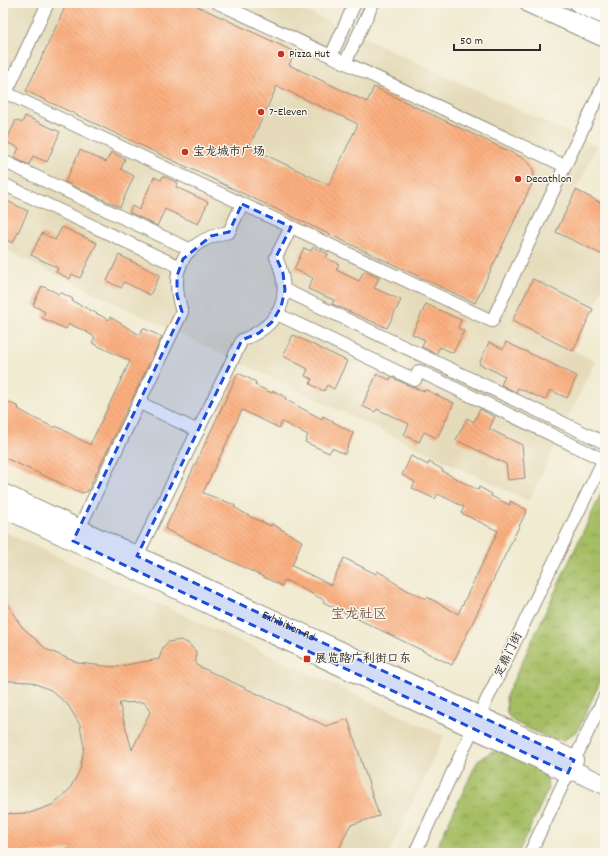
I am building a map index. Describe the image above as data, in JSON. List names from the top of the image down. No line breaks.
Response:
{"streets":{"street":["Exhibition Rd","定鼎门街"]},"crossings":[["Exhibition Rd","定鼎门街"]],"districts":["宝龙社区"],"places":{"other":["Pizza Hut","7-Eleven","宝龙城市广场","Decathlon"],"transit":["展览路广利街口东"]},"scale_bar":"50 m"}
